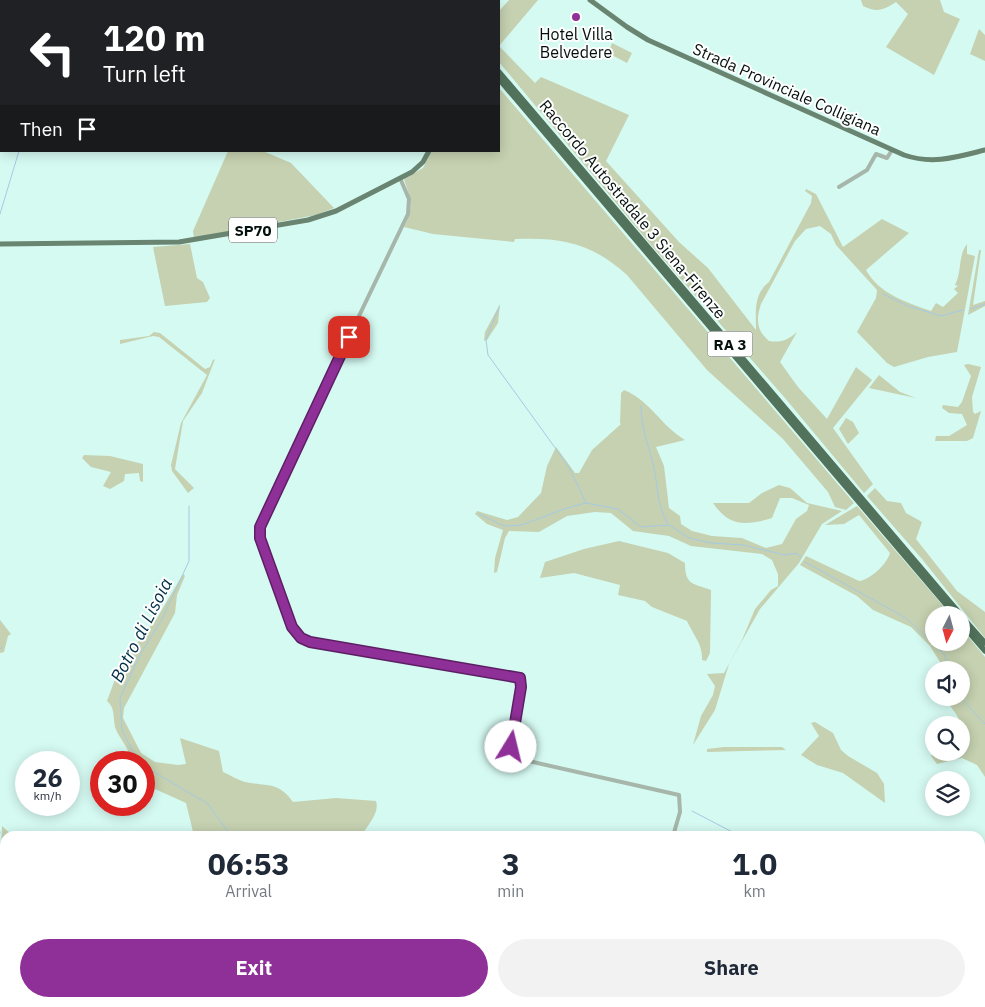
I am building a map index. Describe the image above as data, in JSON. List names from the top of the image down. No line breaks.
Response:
{"streets":{"highway":["Raccordo Autostradale 3 Siena-Firenze","RA 3"],"main road":["Strada Provinciale Colligiana","SP70"]},"water":["Botro di Lisoia"],"places":["Hotel Villa Belvedere"],"north":"bottom","page":{"turn":["120 m","Turn left"],"then":"Then","speed":"26 km/h","limit":"30","eta":["06:53","Arrival","3","min","1.0","km"],"buttons":["Exit","Share"]}}
